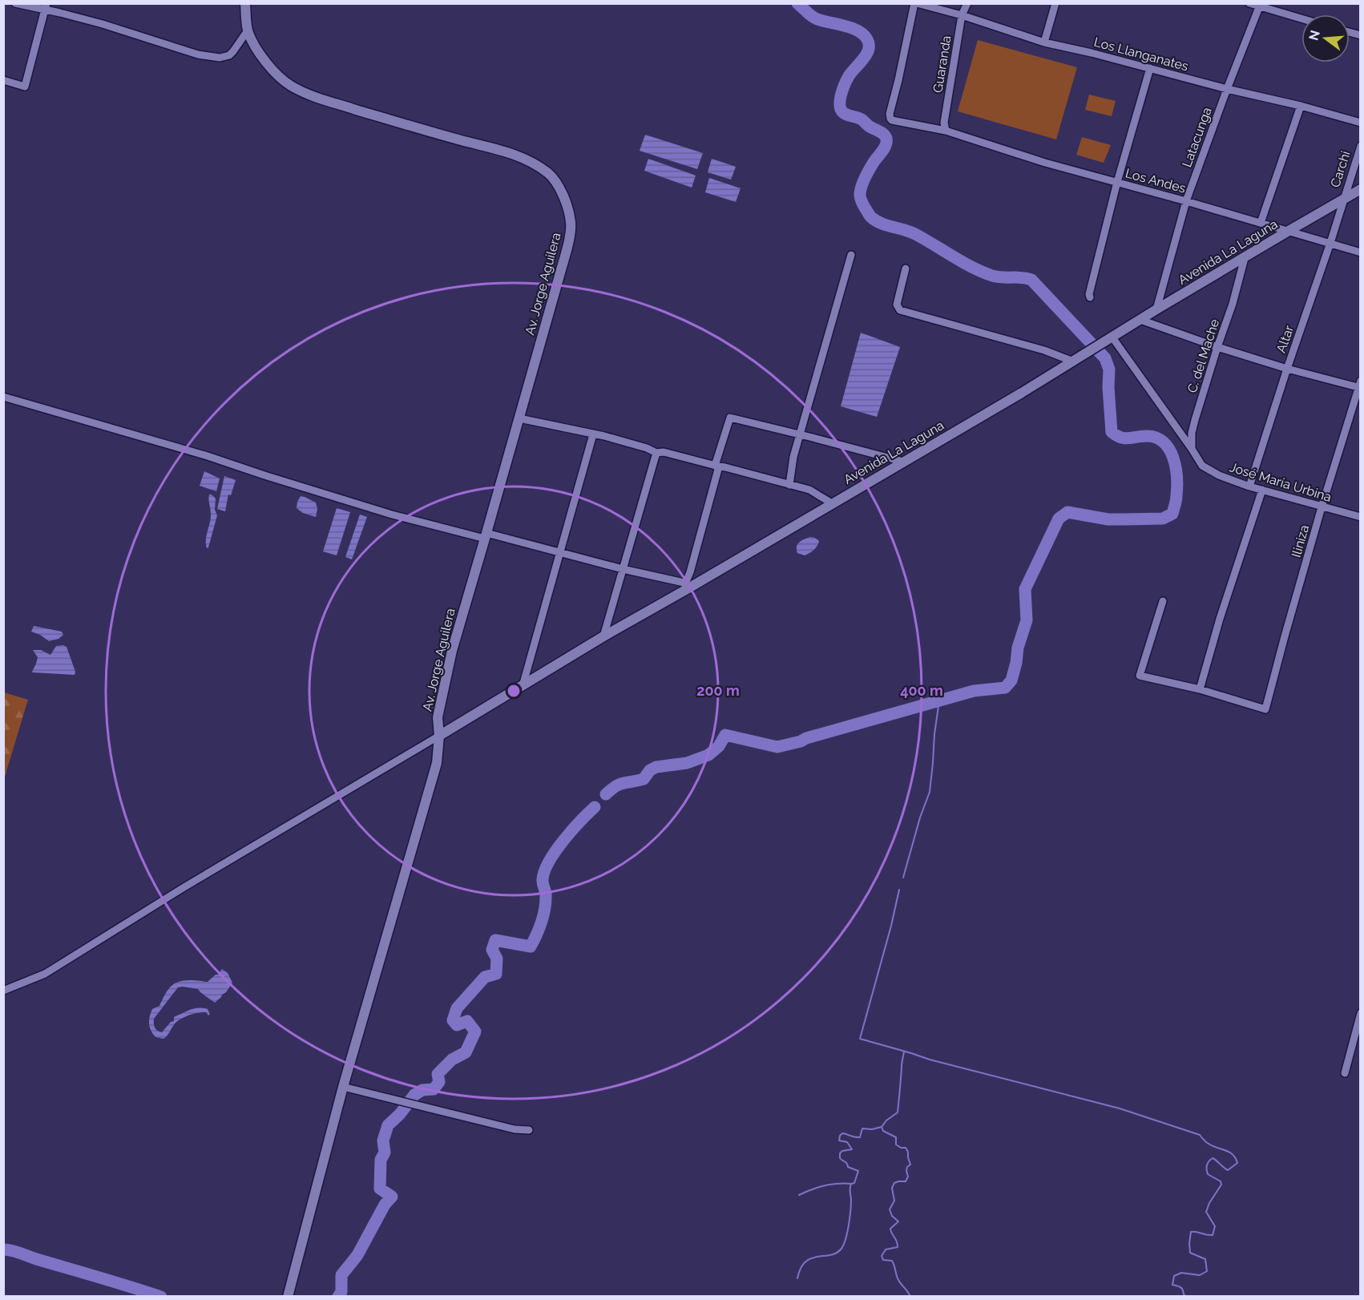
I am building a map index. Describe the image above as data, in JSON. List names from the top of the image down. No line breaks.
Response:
{"streets":{"street":["Los Llanganates","Guaranda","Latacunga","Carchi","Los Andes","Avenida La Laguna","Av. Jorge Aguilera","Altar","C. del Mache","José María Urbina","Iliniza"]},"crossings":[["Los Llanganates","Guaranda"],["Los Llanganates","Latacunga"],["Los Llanganates","Los Andes"],["Guaranda","Los Andes"],["Latacunga","Los Andes"],["Latacunga","Avenida La Laguna"],["Carchi","Avenida La Laguna"],["Carchi","Altar"],["Los Andes","Avenida La Laguna"],["Los Andes","Altar"],["Avenida La Laguna","Av. Jorge Aguilera"],["Avenida La Laguna","Altar"],["Avenida La Laguna","C. del Mache"],["Altar","José María Urbina"],["C. del Mache","José María Urbina"],["José María Urbina","Iliniza"]],"north":"left","rings":["200 m","400 m"]}
